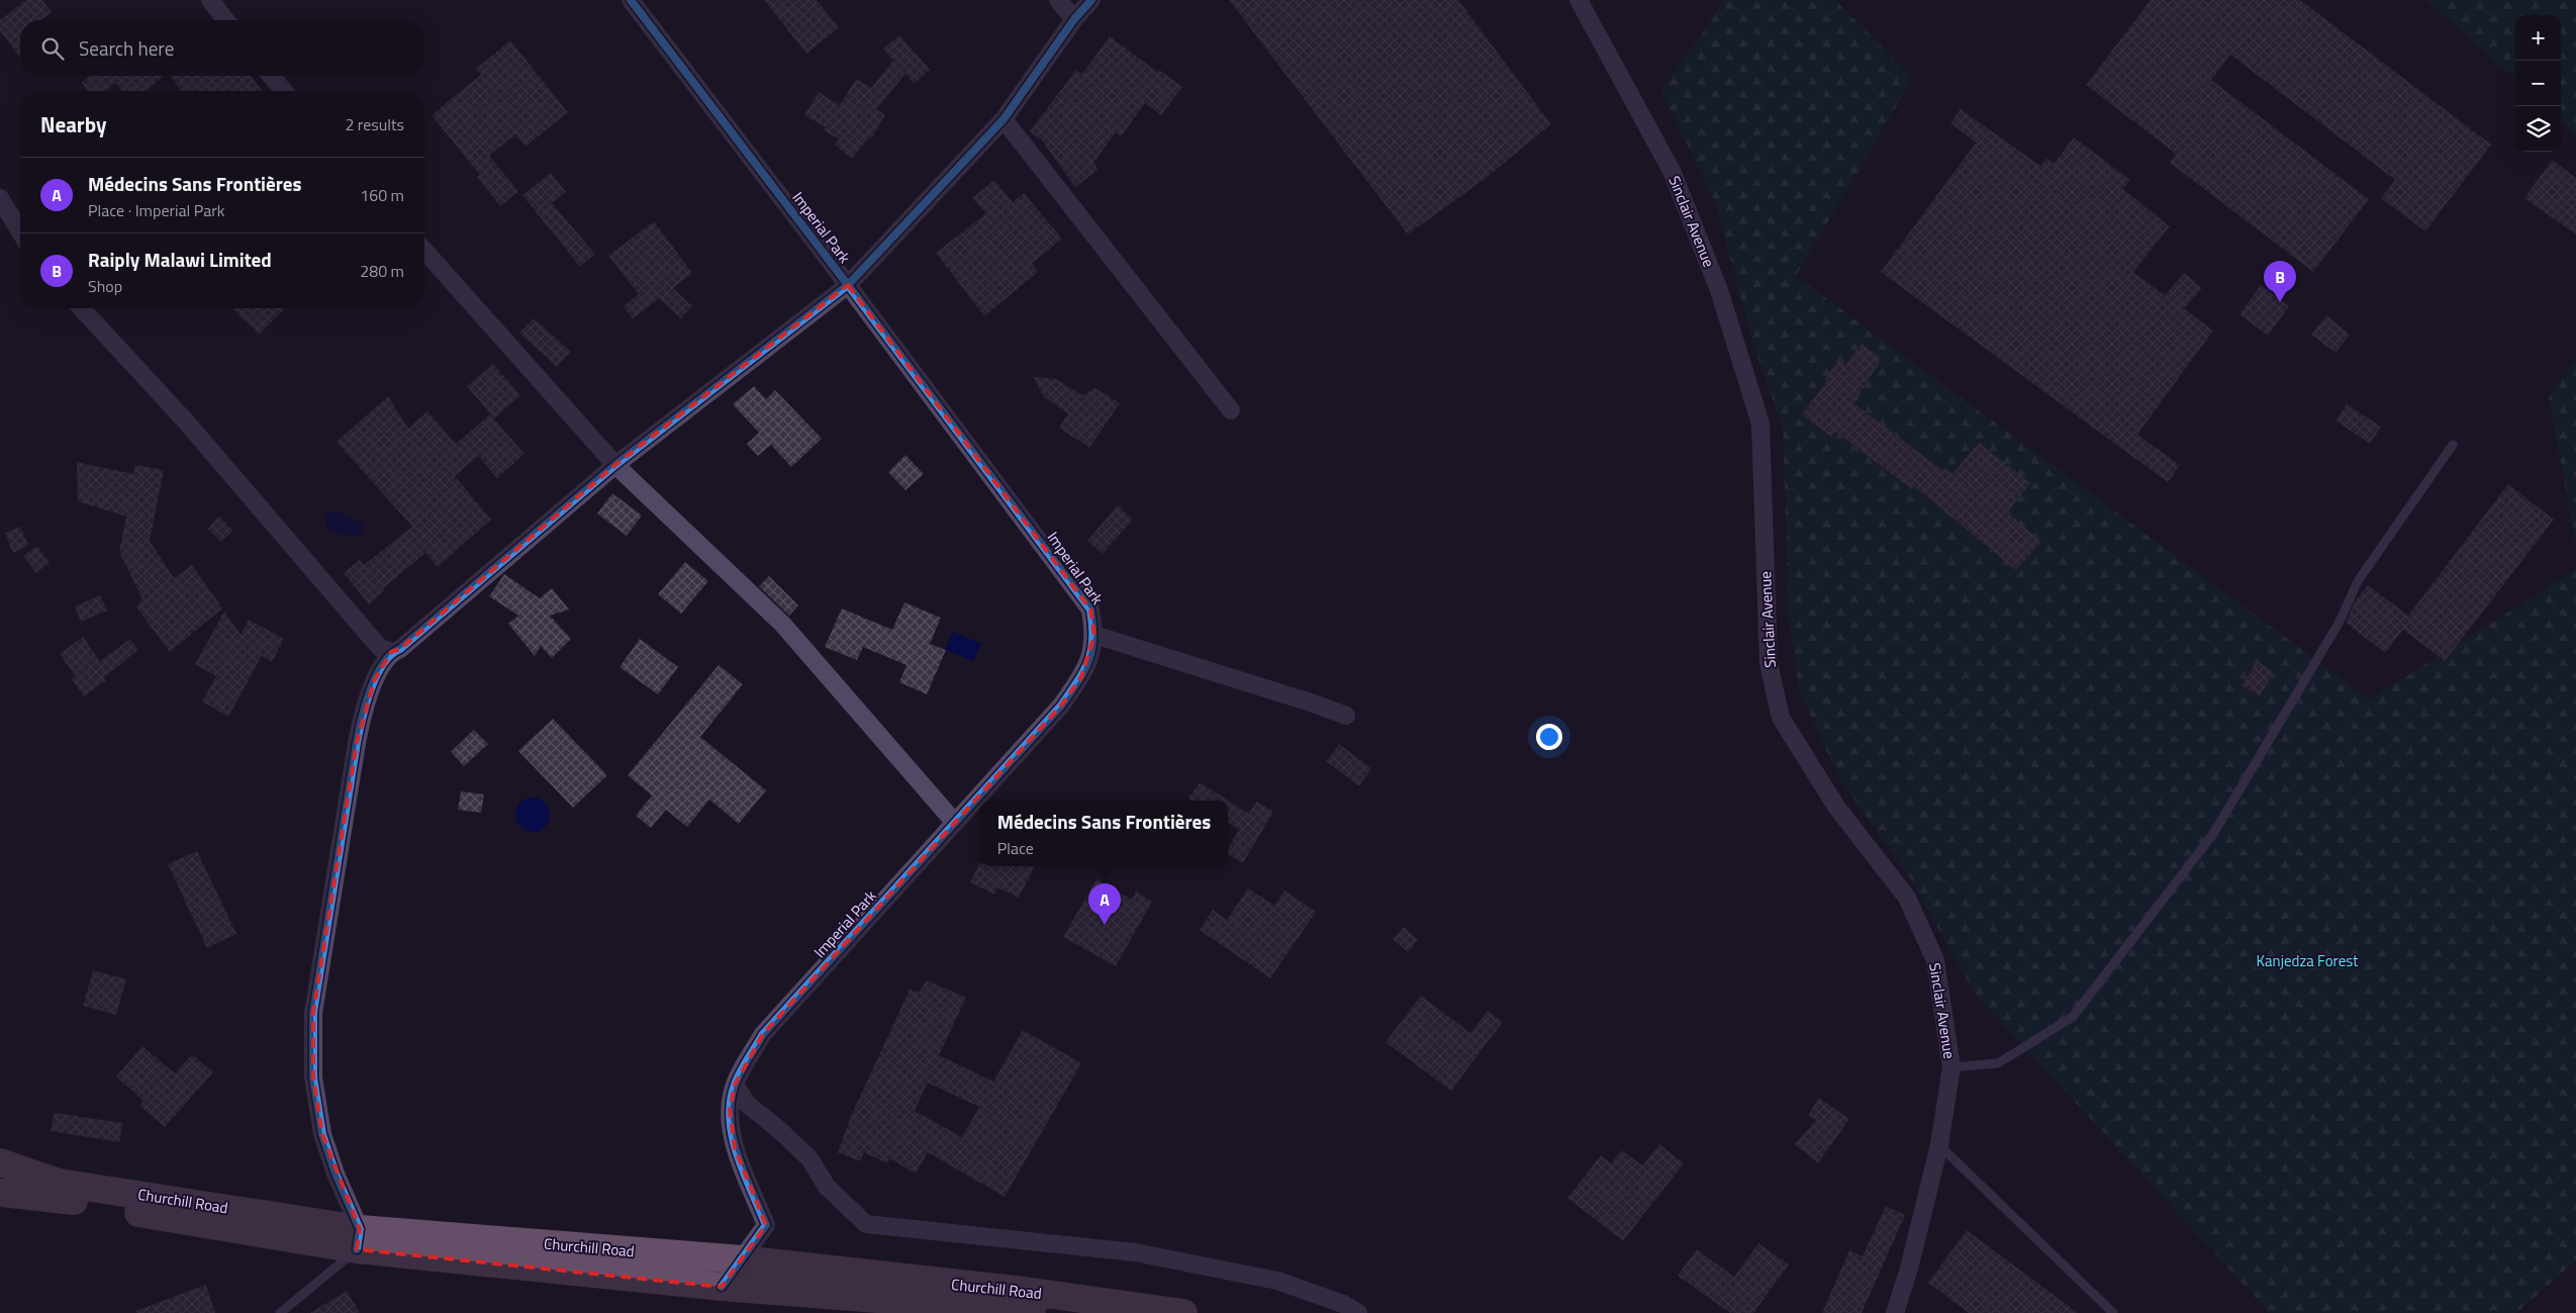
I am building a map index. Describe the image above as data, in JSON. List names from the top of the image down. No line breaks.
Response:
{"streets":{"highway":["Churchill Road"],"street":["Sinclair Avenue","Imperial Park"]},"crossings":[["Imperial Park","Churchill Road"]],"parks":["Kanjedza Forest"],"page":{"map_buttons":["+","−"],"search":"Search here","heading":["Nearby","2 results"],"list":[{"mark":"A","name":"Médecins Sans Frontières","note":"Place · Imperial Park","value":"160 m"},{"mark":"B","name":"Raiply Malawi Limited","note":"Shop","value":"280 m"}],"pins":["B","A"],"popup":["Médecins Sans Frontières","Place"]}}
